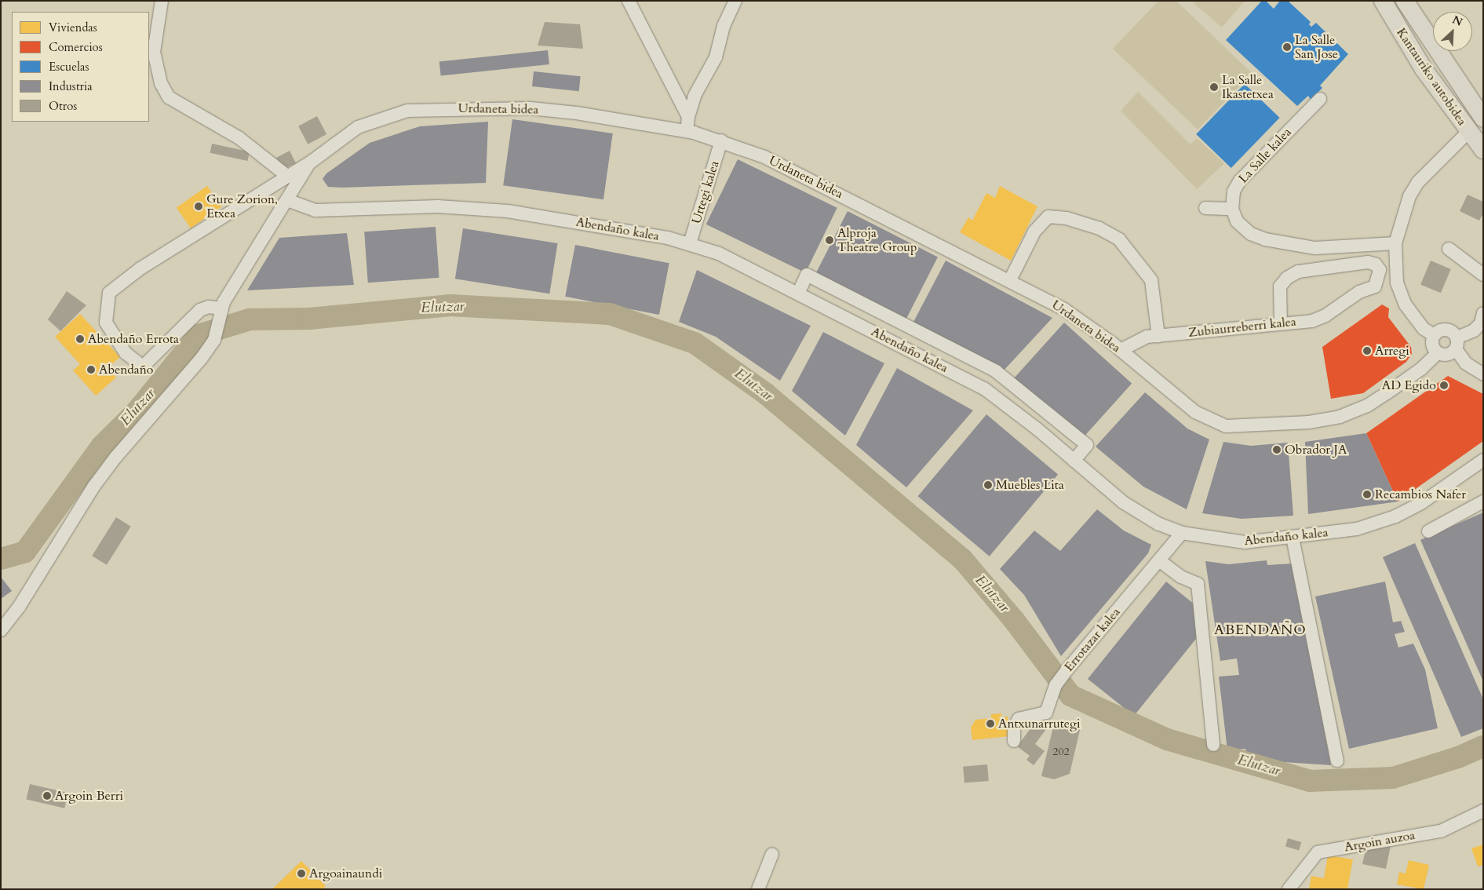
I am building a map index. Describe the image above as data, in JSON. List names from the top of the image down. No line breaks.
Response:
{"streets":{"highway":["Kantauriko autobidea"],"street":["Urdaneta bidea","La Salle kalea","Urtegi kalea","Abendaño kalea","Zubiaurreberri kalea","Errotazar kalea","Argoin auzoa"]},"crossings":[["Urdaneta bidea","Urtegi kalea"],["Urdaneta bidea","Abendaño kalea"],["Urdaneta bidea","Zubiaurreberri kalea"],["Urtegi kalea","Abendaño kalea"],["Abendaño kalea","Errotazar kalea"]],"districts":["ABENDAÑO"],"water":["Elutzar"],"places":["La Salle San Jose","La Salle Ikastetxea","Gure Zorion, Etxea","Alproja Theatre Group","Abendaño Errota","Arregi","Abendaño","AD Egido","Obrador JA","Muebles Lita","Recambios Nafer","Antxunarrutegi","Argoin Berri","Argoainaundi"],"house_numbers":["202"],"legend":["Viviendas","Comercios","Escuelas","Industria","Otros"],"north":"top right"}
